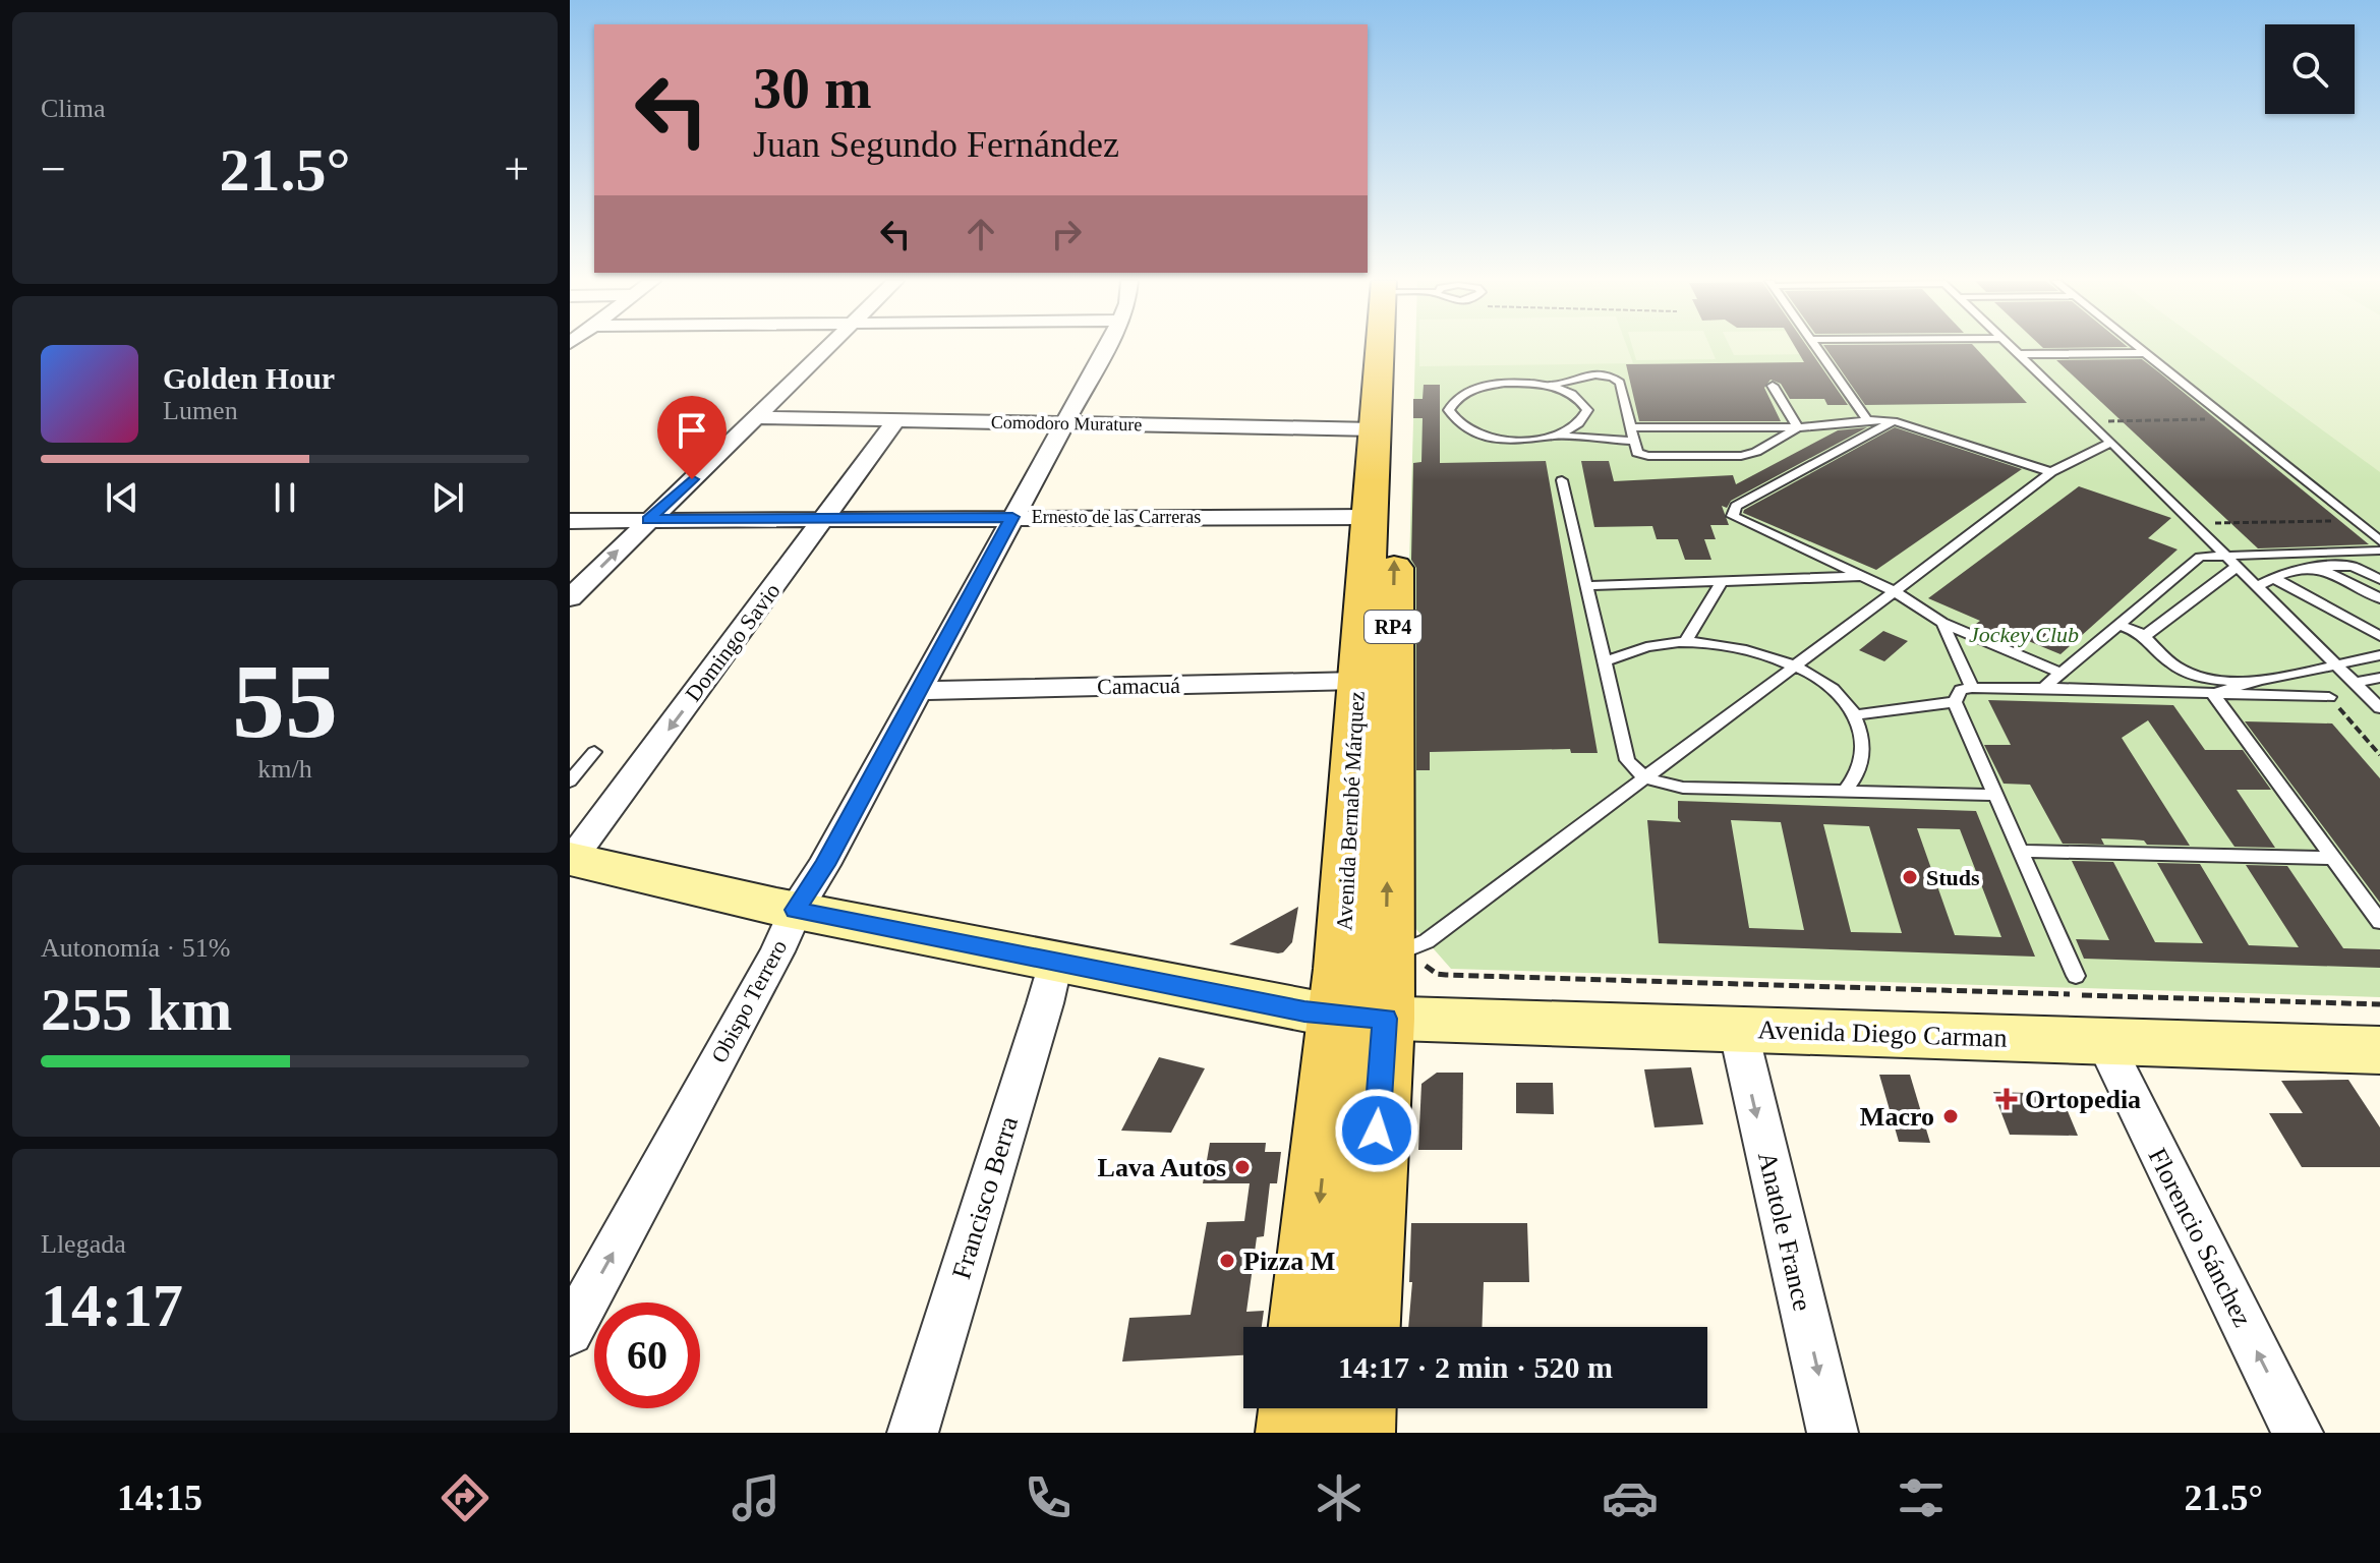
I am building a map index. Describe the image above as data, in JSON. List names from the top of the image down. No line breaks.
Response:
{"streets":{"main road":["RP4","Avenida Bernabé Márquez","Avenida Diego Carman"],"street":["Comodoro Murature","Ernesto de las Carreras","Domingo Savio","Camacuá","Obispo Terrero","Francisco Berra","Anatole France","Florencio Sánchez"]},"crossings":[["Comodoro Murature","Domingo Savio"],["Comodoro Murature","Avenida Bernabé Márquez"],["Comodoro Murature","Obispo Terrero"],["Ernesto de las Carreras","Domingo Savio"],["Ernesto de las Carreras","Avenida Bernabé Márquez"],["Ernesto de las Carreras","Obispo Terrero"],["Domingo Savio","Avenida Diego Carman"],["Camacuá","Avenida Bernabé Márquez"],["Camacuá","Obispo Terrero"],["Avenida Bernabé Márquez","Avenida Diego Carman"],["Obispo Terrero","Avenida Diego Carman"],["Avenida Diego Carman","Francisco Berra"],["Avenida Diego Carman","Anatole France"],["Avenida Diego Carman","Florencio Sánchez"]],"one_way":["Obispo Terrero","Anatole France","Florencio Sánchez"],"parks":["Jockey Club"],"places":{"other":["Studs","Macro","Lava Autos","Pizza M"],"health":["Ortopedia"]},"page":{"tile":["Clima",["55","km/h"],["Autonomía · 51%","255 km"],["Llegada","14:17"]],"turn":["30 m","Juan Segundo Fernández"],"heat":["−","21.5°","+"],"song":["Golden Hour","Lumen"],"limit":"60","trip":"14:17 · 2 min · 520 m","tabs":["14:15","21.5°"]}}
